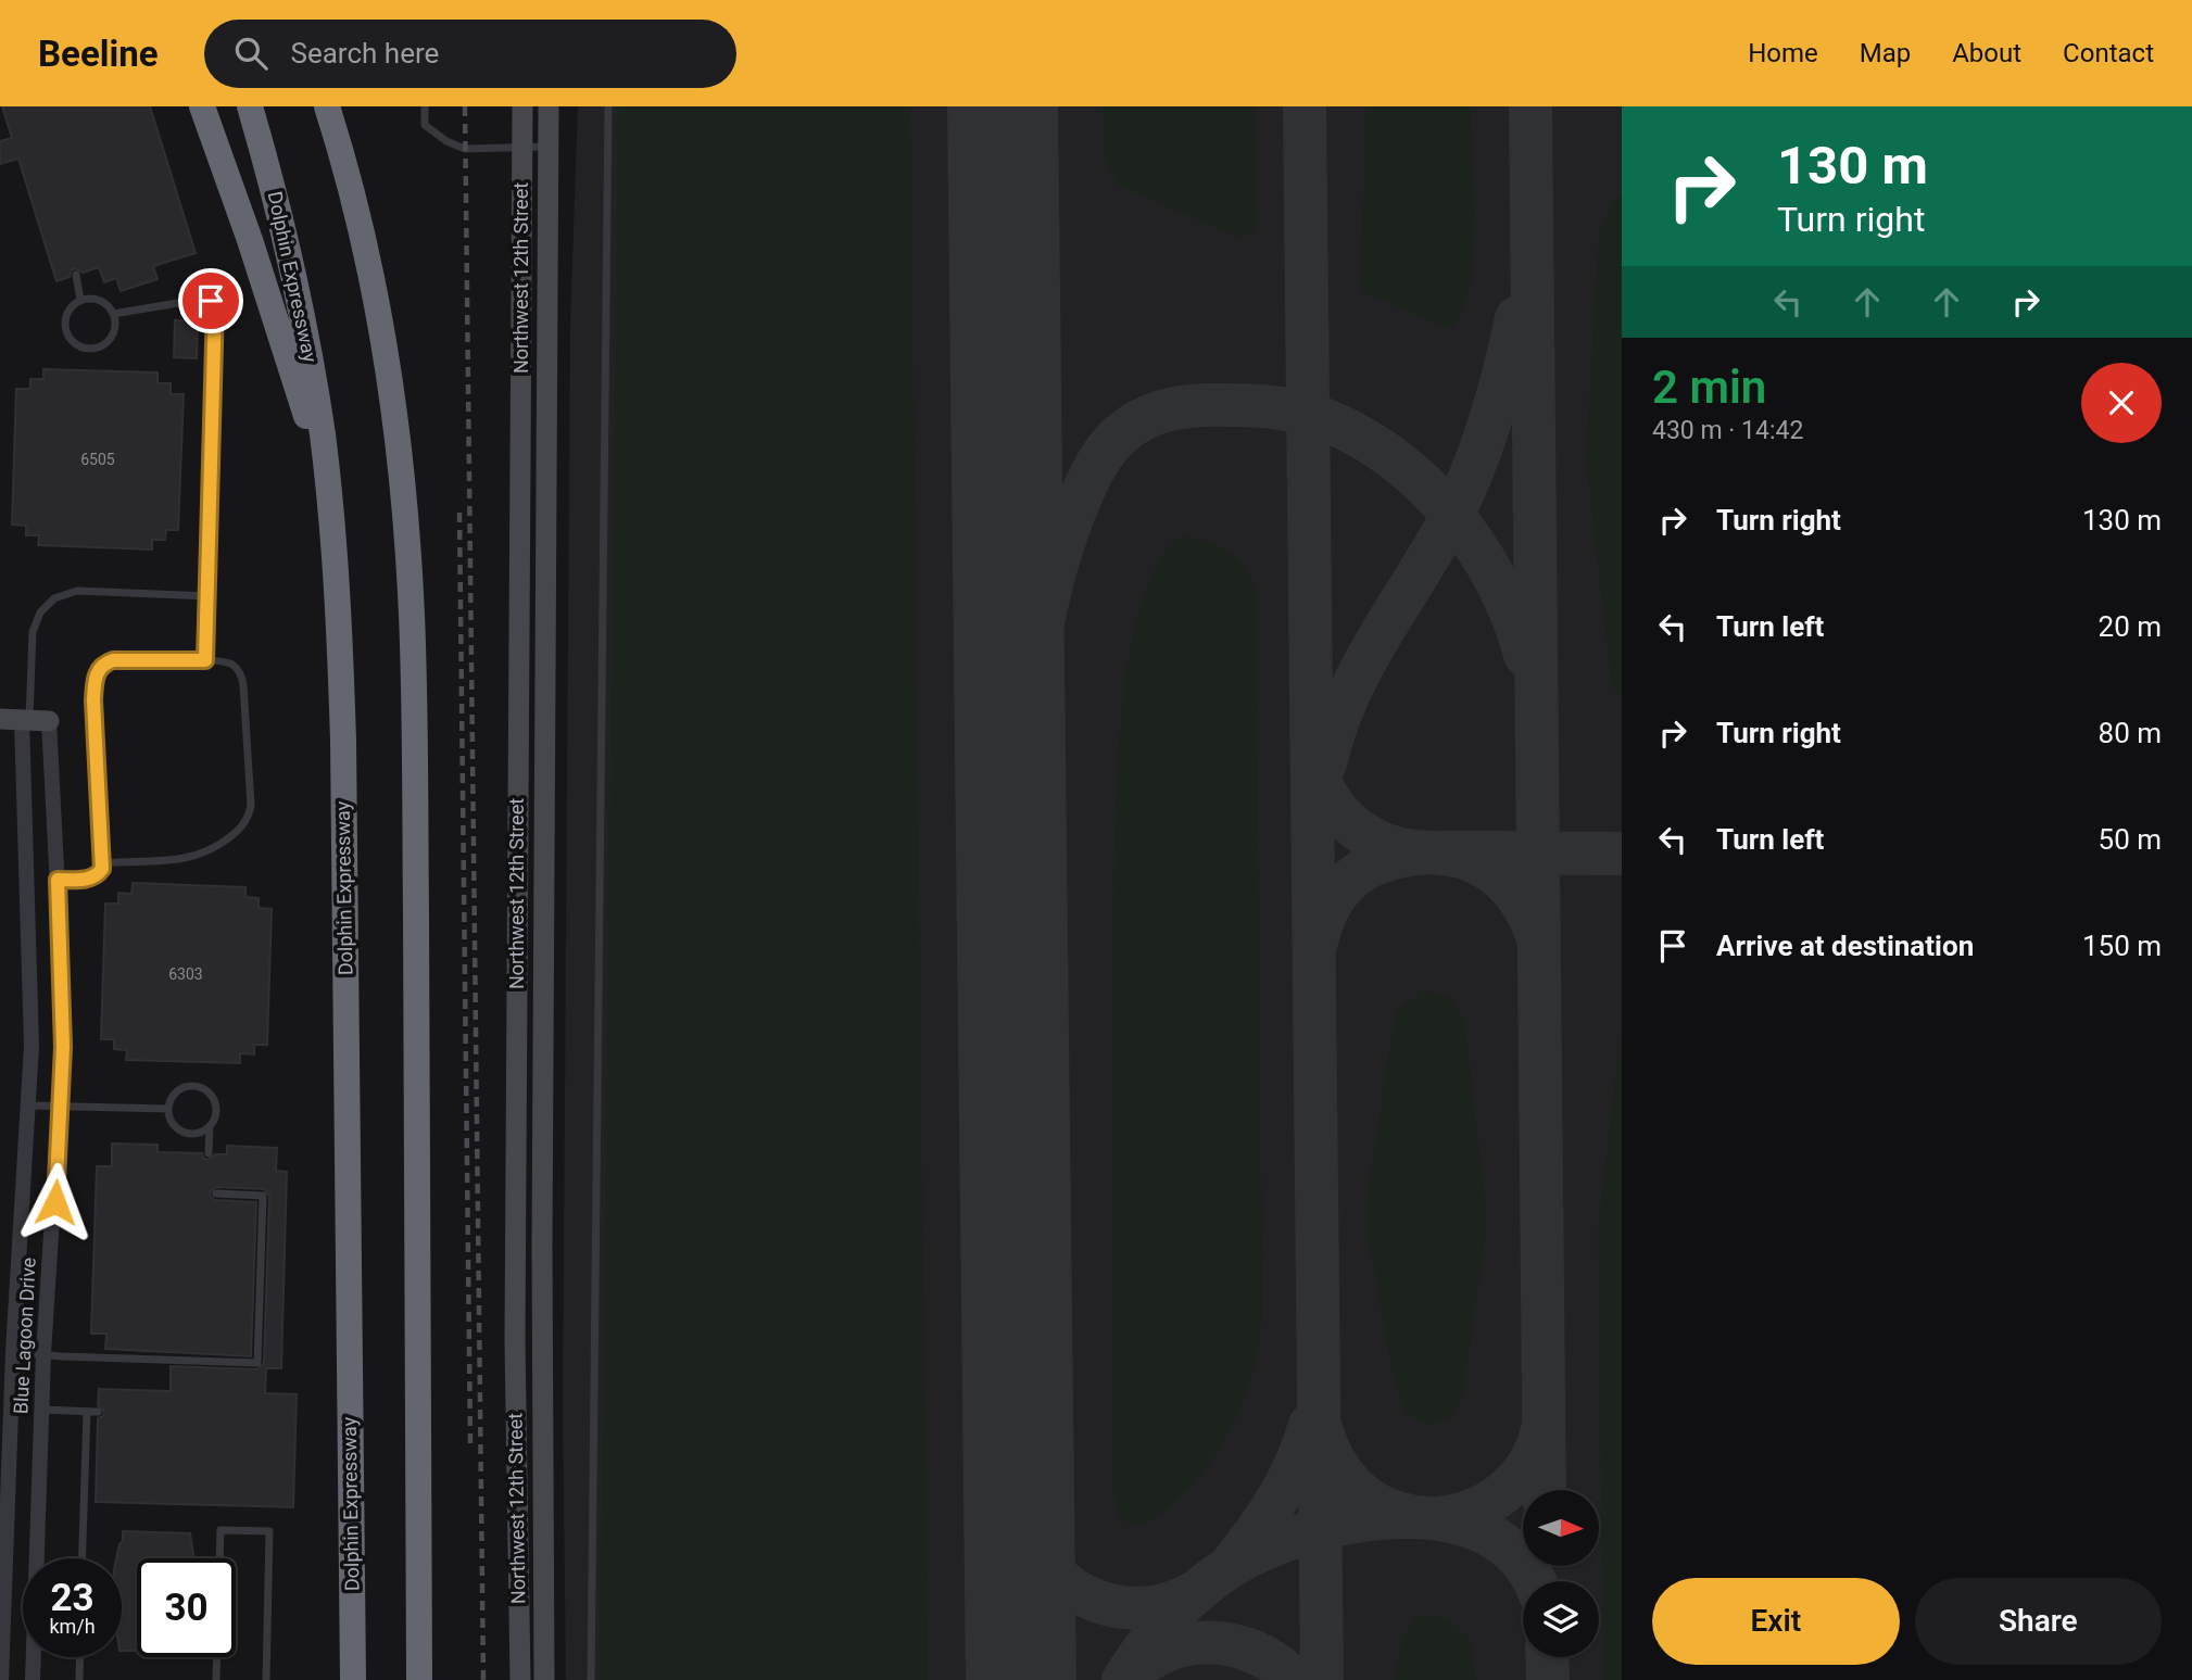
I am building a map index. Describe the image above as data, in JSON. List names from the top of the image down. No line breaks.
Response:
{"streets":{"highway":["Dolphin Expressway"],"main road":["Northwest 12th Street"],"street":["Blue Lagoon Drive"]},"house_numbers":["6505","6303"],"north":"right","page":{"header":"Beeline","search":"Search here","nav":["Home","Map","About","Contact"],"turn":["130 m","Turn right"],"heading":["2 min","430 m · 14:42"],"list":[{"name":"Turn right","value":"130 m"},{"name":"Turn left","value":"20 m"},{"name":"Turn right","value":"80 m"},{"name":"Turn left","value":"50 m"},{"name":"Arrive at destination","value":"150 m"}],"speed":"23 km/h","limit":"30","buttons":["Exit","Share"]}}
